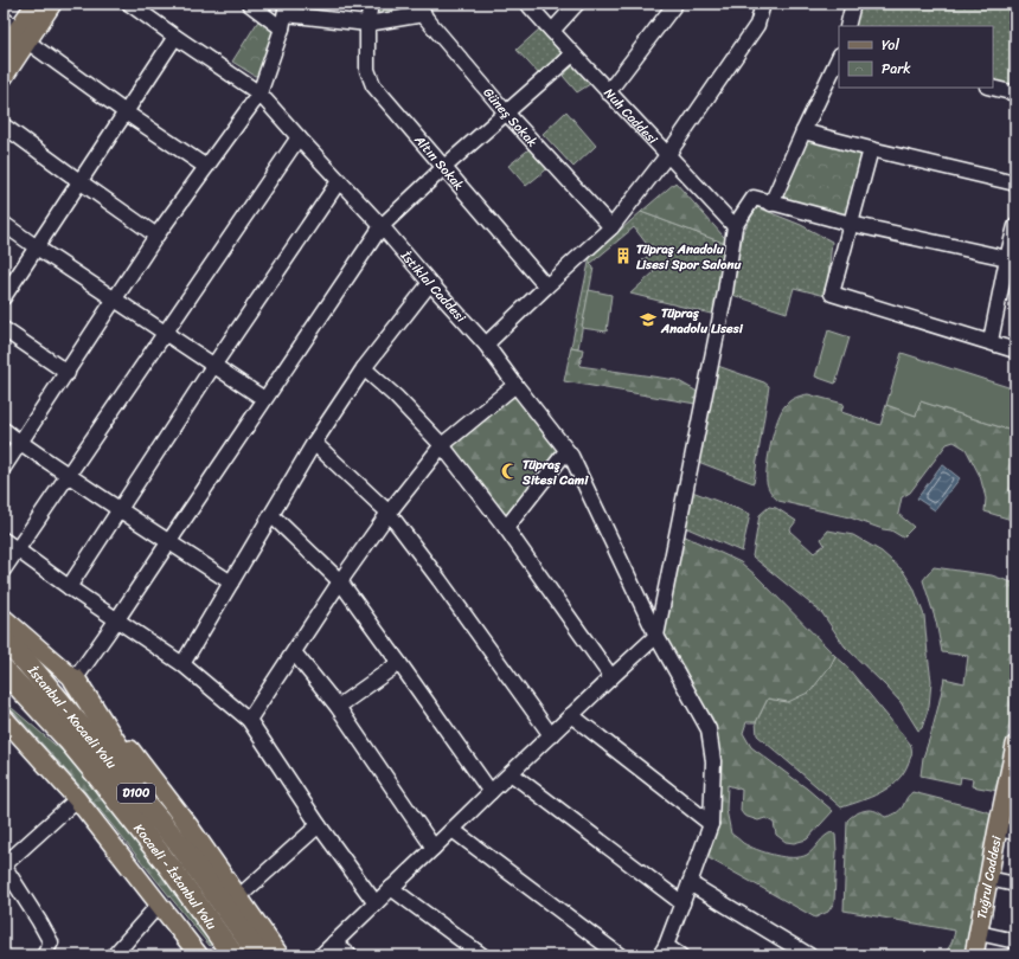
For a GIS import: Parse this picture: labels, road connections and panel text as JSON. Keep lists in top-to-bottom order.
{
  "streets": {
    "highway": ["İstanbul - Kocaeli Yolu", "D100", "Kocaeli - İstanbul Yolu"],
    "main road": ["Tuğrul Caddesi"],
    "street": [
      "Nuh Caddesi",
      "Güneş Sokak",
      "Altın Sokak",
      "İstiklal Caddesi"
    ]
  },
  "places": {
    "building": ["Tüpraş Anadolu Lisesi Spor Salonu"],
    "school or university": ["Tüpraş Anadolu Lisesi"],
    "mosque": ["Tüpraş Sitesi Cami"]
  },
  "legend": ["Yol", "Park"]
}
